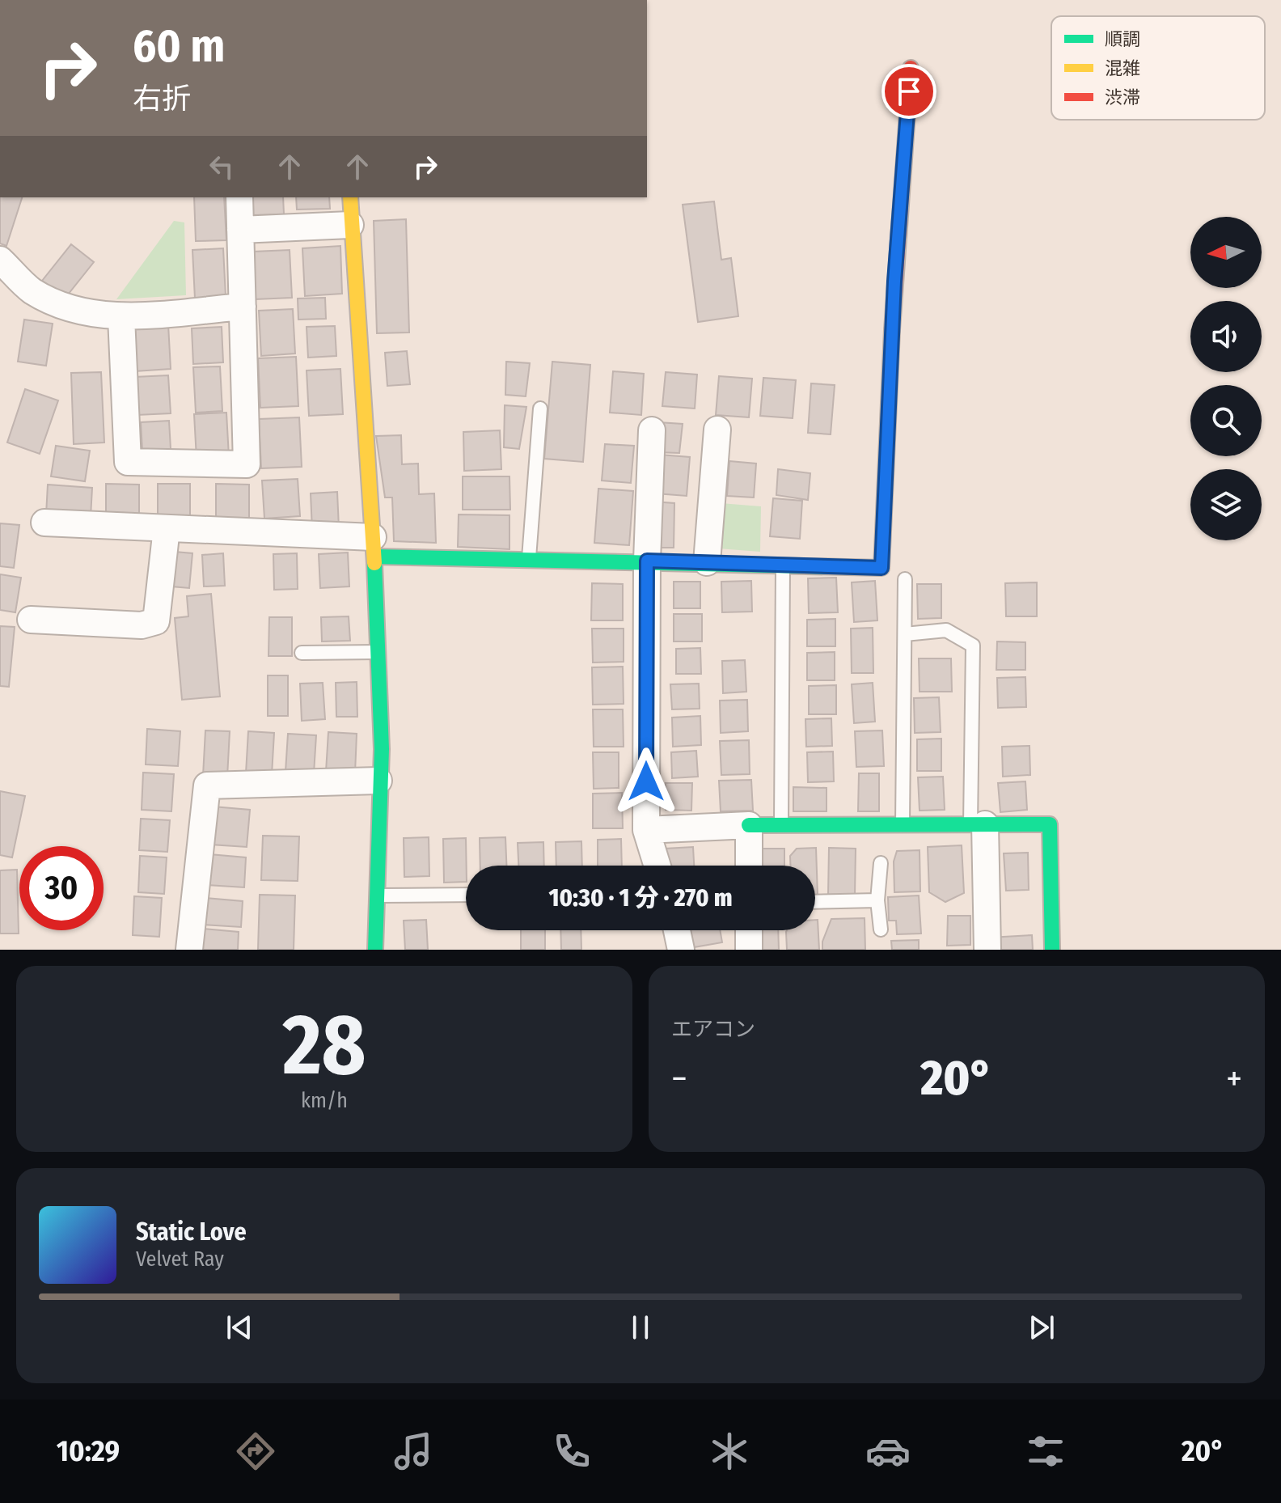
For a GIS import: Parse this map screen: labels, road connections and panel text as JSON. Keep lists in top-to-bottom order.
{
  "legend": ["順調", "混雑", "渋滞"],
  "north": "left",
  "page": {
    "turn": ["60 m", "右折"],
    "limit": "30",
    "trip": "10:30 · 1 分 · 270 m",
    "tile": [
      ["28", "km/h"],
      "エアコン"
    ],
    "heat": ["−", "20°", "+"],
    "song": ["Static Love", "Velvet Ray"],
    "tabs": ["10:29", "20°"]
  }
}
